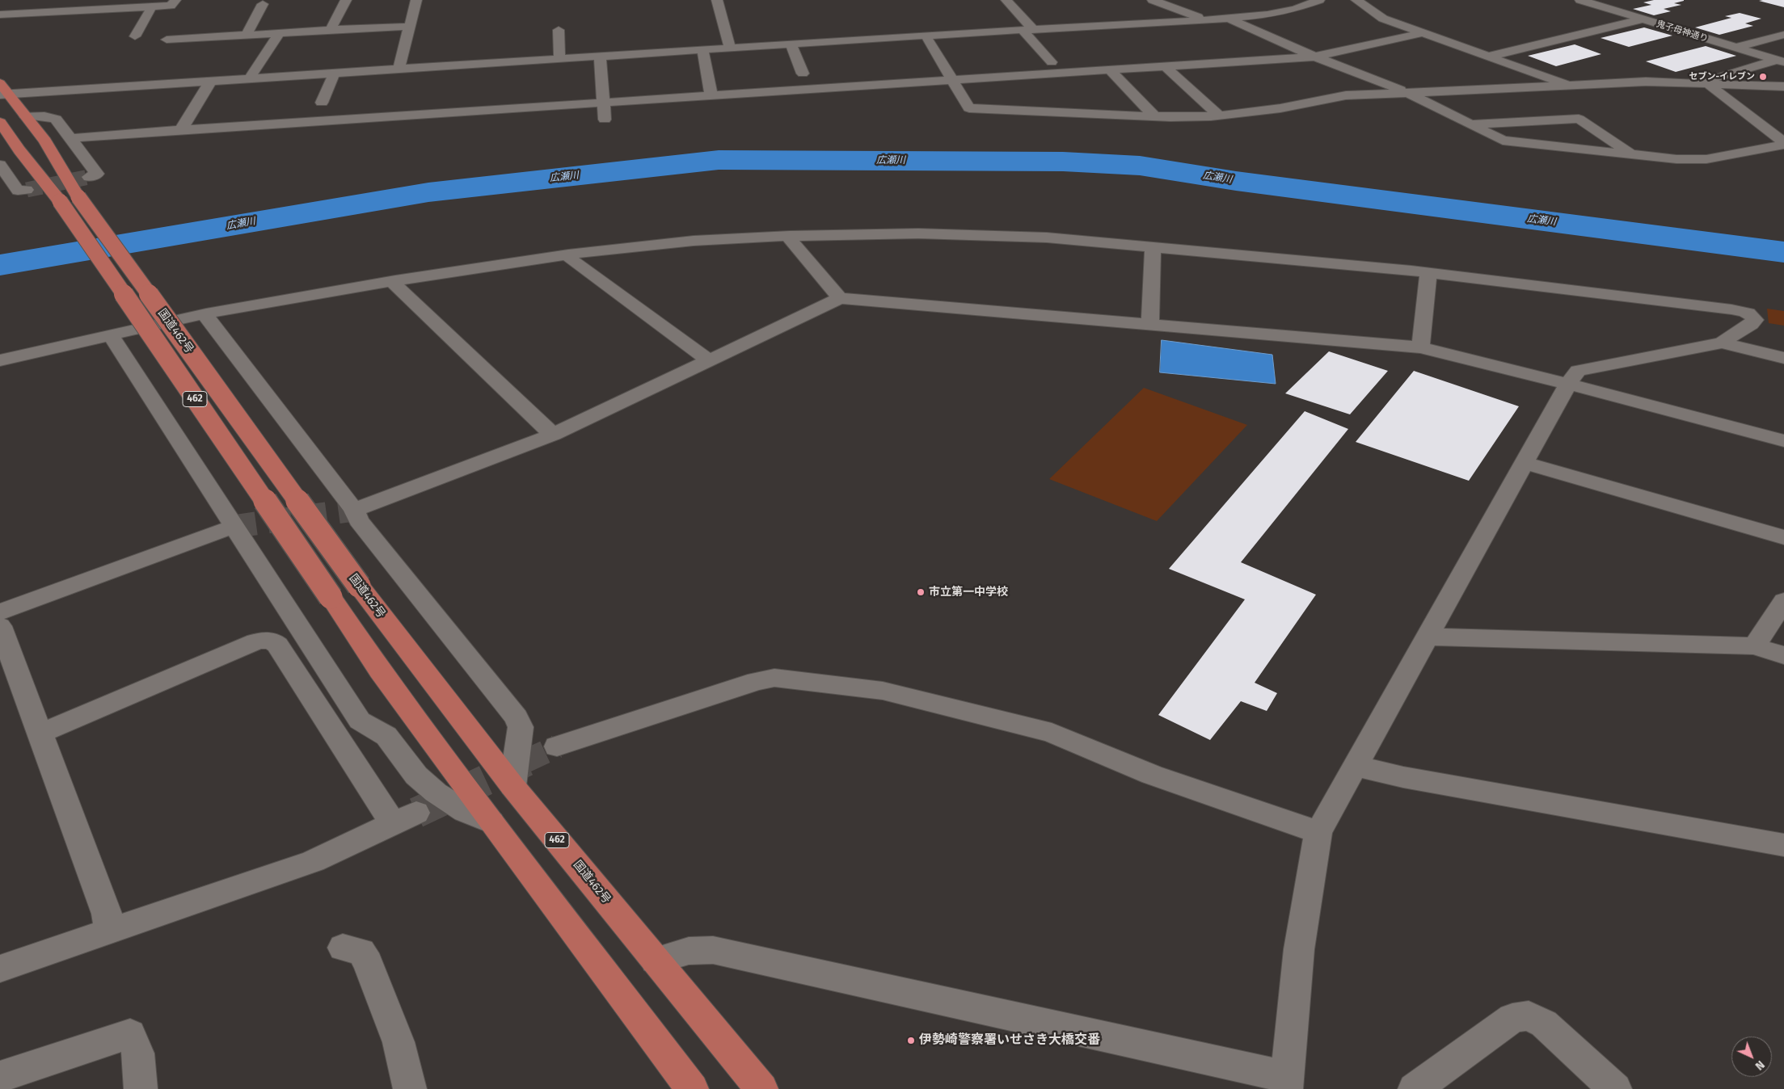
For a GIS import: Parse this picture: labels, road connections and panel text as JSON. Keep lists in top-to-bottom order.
{
  "streets": {
    "highway": ["国道462号", "462"],
    "street": ["鬼子母神通り"]
  },
  "water": ["広瀬川"],
  "places": ["セブン-イレブン", "市立第一中学校", "伊勢崎警察署いせさき大橋交番"],
  "north": "bottom right"
}
